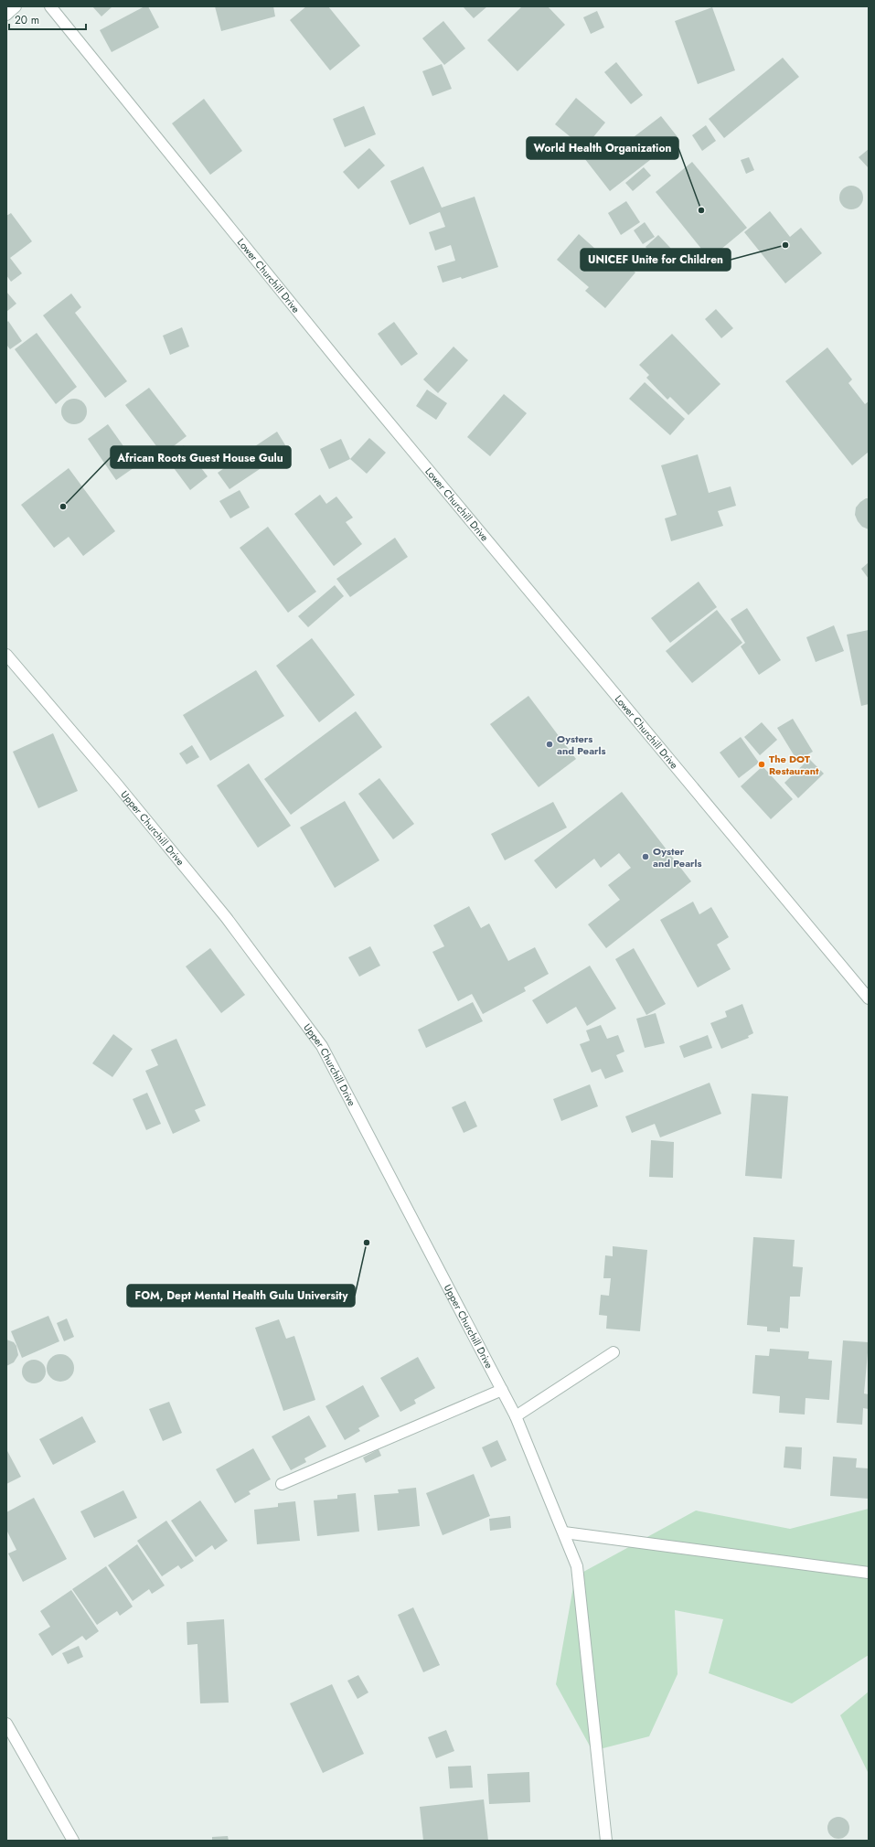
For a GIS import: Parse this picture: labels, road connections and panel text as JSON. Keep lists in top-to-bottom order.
{
  "streets": {
    "street": ["Lower Churchill Drive", "Upper Churchill Drive"]
  },
  "places": [
    "World Health Organization",
    "UNICEF Unite for Children",
    "African Roots Guest House Gulu",
    "Oysters and Pearls",
    "The DOT Restaurant",
    "Oyster and Pearls",
    "FOM, Dept Mental Health Gulu University"
  ],
  "scale_bar": "20 m"
}
